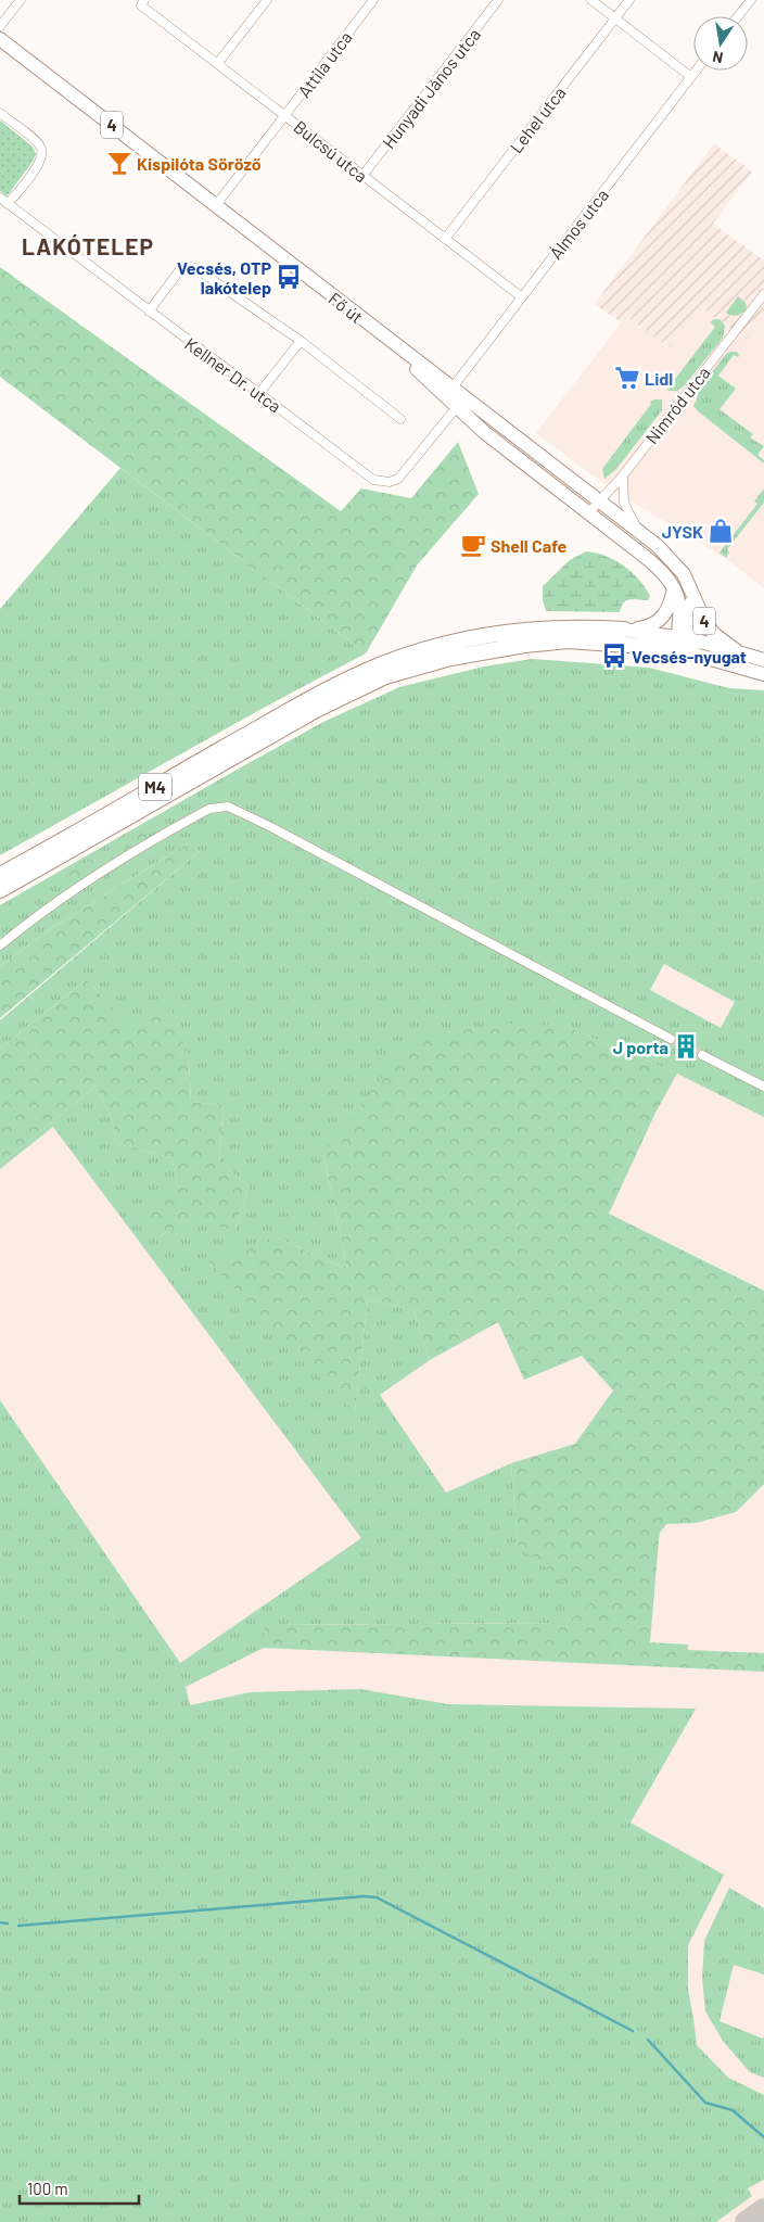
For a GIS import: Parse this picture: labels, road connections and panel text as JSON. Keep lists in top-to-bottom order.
{
  "streets": {
    "highway": ["M4"],
    "main road": ["4", "Fő út"],
    "street": [
      "Attila utca",
      "Hunyadi János utca",
      "Lehel utca",
      "Bulcsú utca",
      "Álmos utca",
      "Kellner Dr. utca",
      "Nimród utca"
    ]
  },
  "crossings": [
    ["Attila utca", "Bulcsú utca"],
    ["Attila utca", "Fő út"],
    ["Hunyadi János utca", "Bulcsú utca"],
    ["Lehel utca", "Bulcsú utca"],
    ["4", "Fő út"],
    ["4", "Kellner Dr. utca"],
    ["4", "Nimród utca"],
    ["Bulcsú utca", "Álmos utca"],
    ["Álmos utca", "Fő út"],
    ["Fő út", "Nimród utca"]
  ],
  "districts": ["LAKÓTELEP"],
  "places": {
    "bar": ["Kispilóta Söröző"],
    "bus stop": ["Vecsés, OTP lakótelep", "Vecsés-nyugat"],
    "supermarket": ["Lidl"],
    "shop": ["JYSK"],
    "cafe": ["Shell Cafe"],
    "building": ["J porta"]
  },
  "scale_bar": "100 m",
  "north": "bottom"
}
